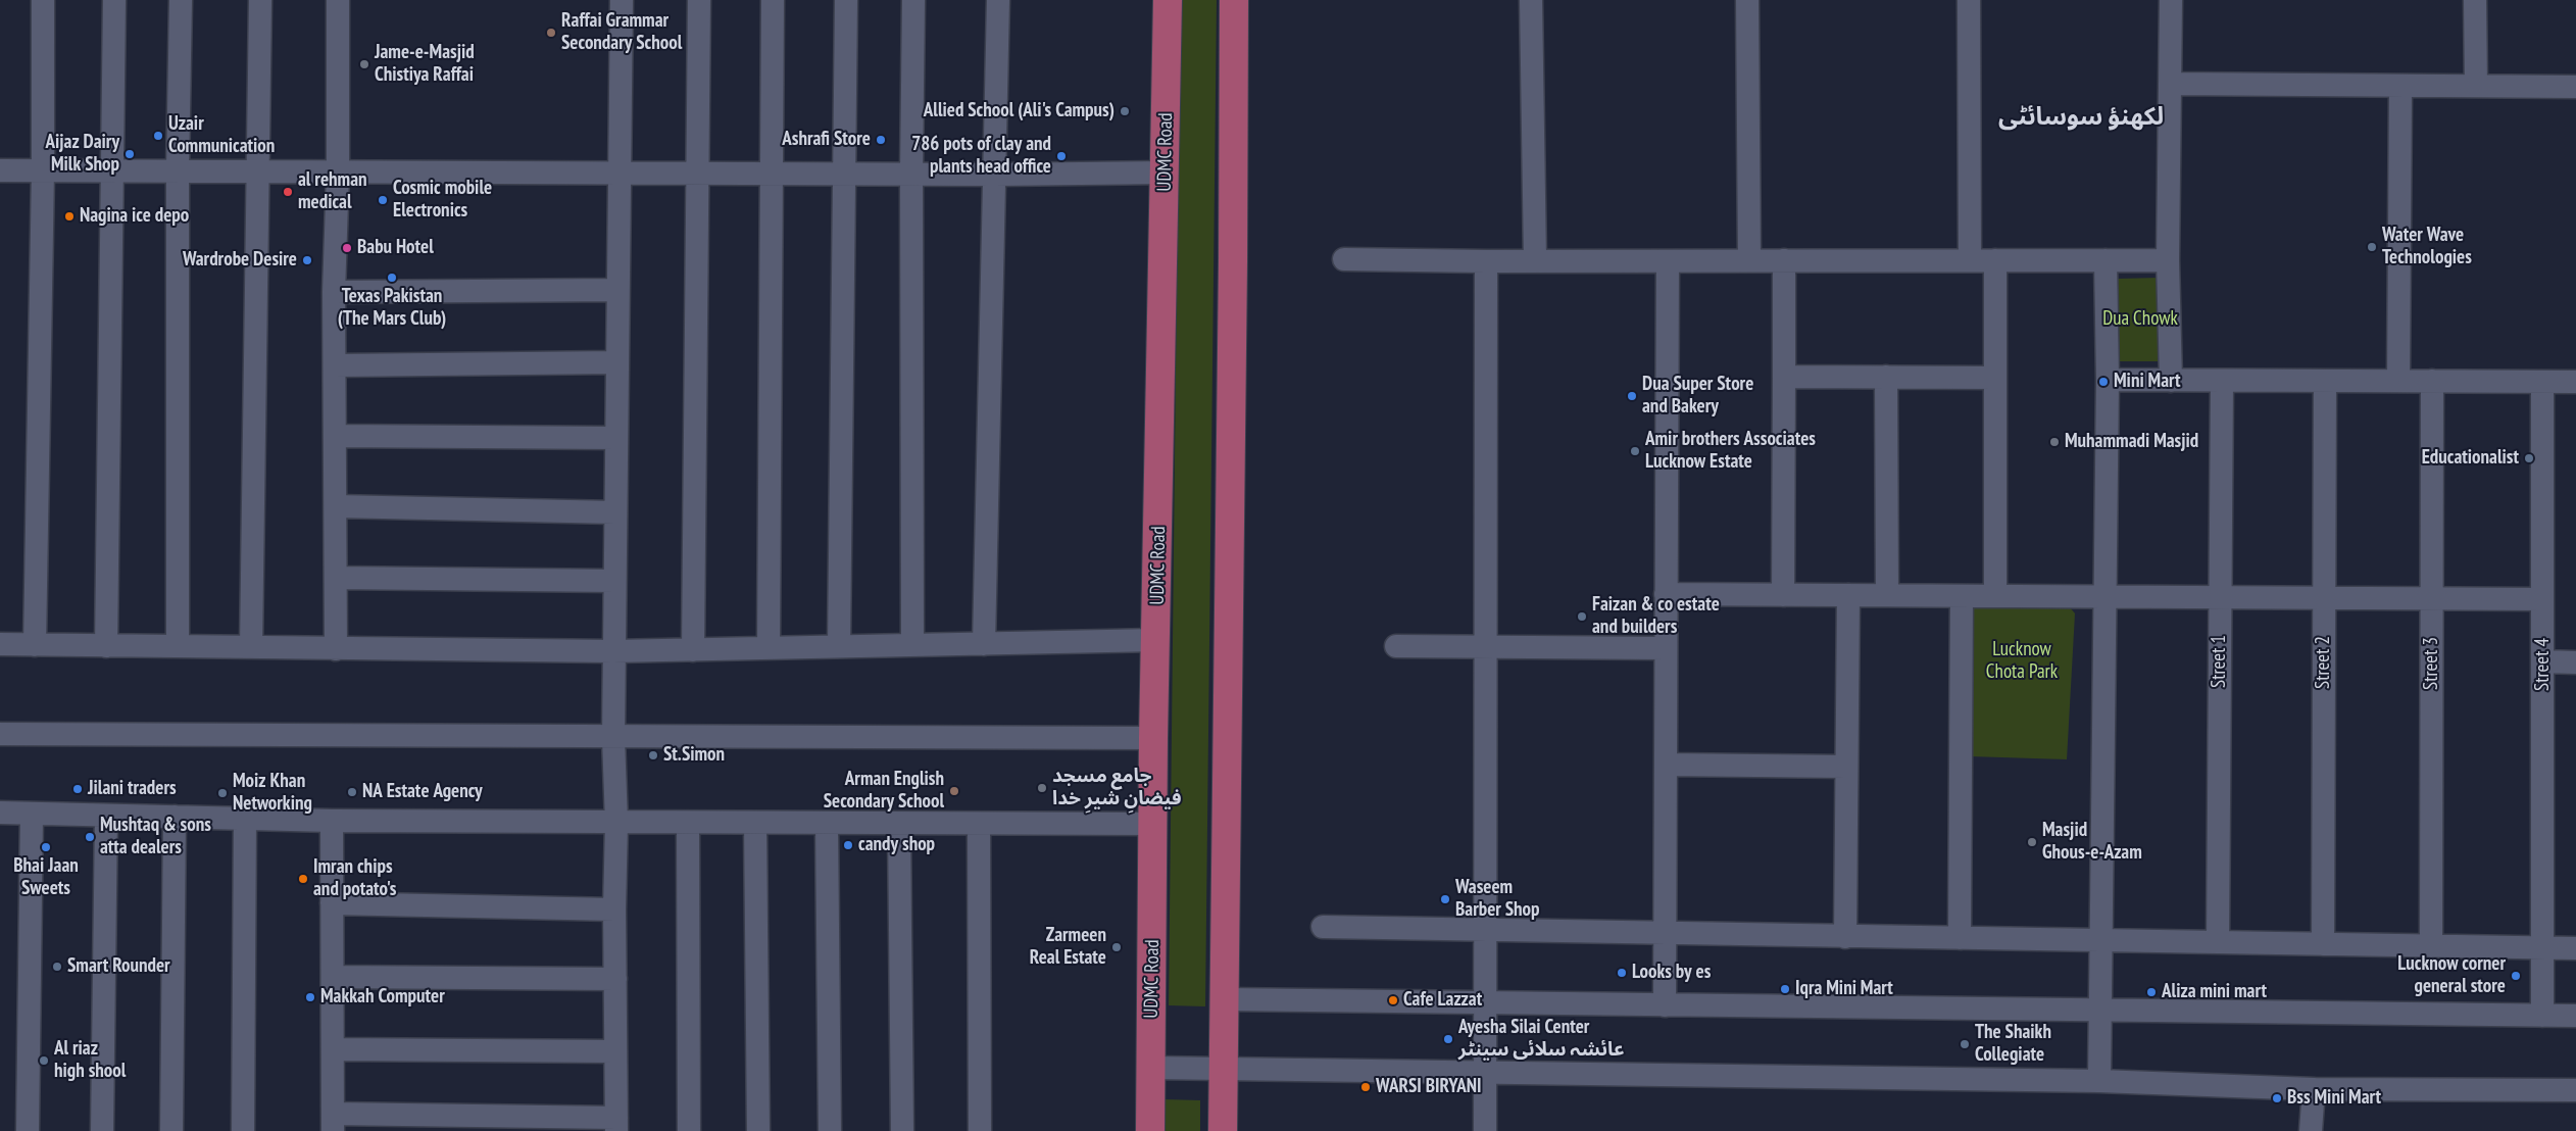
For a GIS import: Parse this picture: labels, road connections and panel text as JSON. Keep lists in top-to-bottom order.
{
  "streets": {
    "main road": ["UDMC Road"],
    "street": [
      "Street 1",
      "Street 2",
      "Street 3",
      "Street 4"
    ]
  },
  "districts": ["لکھنؤ سوسائٹی"],
  "parks": ["Dua Chowk", "Lucknow Chota Park"],
  "places": [
    "Raffai Grammar Secondary School",
    "Jame-e-Masjid Chistiya Raffai",
    "Allied School (Ali's Campus)",
    "Uzair Communication",
    "Ashrafi Store",
    "Aijaz Dairy Milk Shop",
    "786 pots of clay and plants head office",
    "al rehman medical",
    "Cosmic mobile Electronics",
    "Nagina ice depo",
    "Water Wave Technologies",
    "Babu Hotel",
    "Wardrobe Desire",
    "Texas Pakistan (The Mars Club)",
    "Mini Mart",
    "Dua Super Store and Bakery",
    "Muhammadi Masjid",
    "Amir brothers Associates Lucknow Estate",
    "Educationalist",
    "Faizan & co estate and builders",
    "St.Simon",
    "جامع مسجد فیضانِ شیرِ خدا",
    "Jilani traders",
    "Arman English Secondary School",
    "NA Estate Agency",
    "Moiz Khan Networking",
    "Mushtaq & sons atta dealers",
    "Masjid Ghous-e-Azam",
    "candy shop",
    "Bhai Jaan Sweets",
    "Imran chips and potato's",
    "Waseem Barber Shop",
    "Zarmeen Real Estate",
    "Smart Rounder",
    "Looks by es",
    "Lucknow corner general store",
    "Iqra Mini Mart",
    "Aliza mini mart",
    "Makkah Computer",
    "Cafe Lazzat",
    "Ayesha Silai Center عائشہ سلائی سینٹر",
    "The Shaikh Collegiate",
    "Al riaz high shool",
    "WARSI BIRYANI",
    "Bss Mini Mart"
  ]
}
